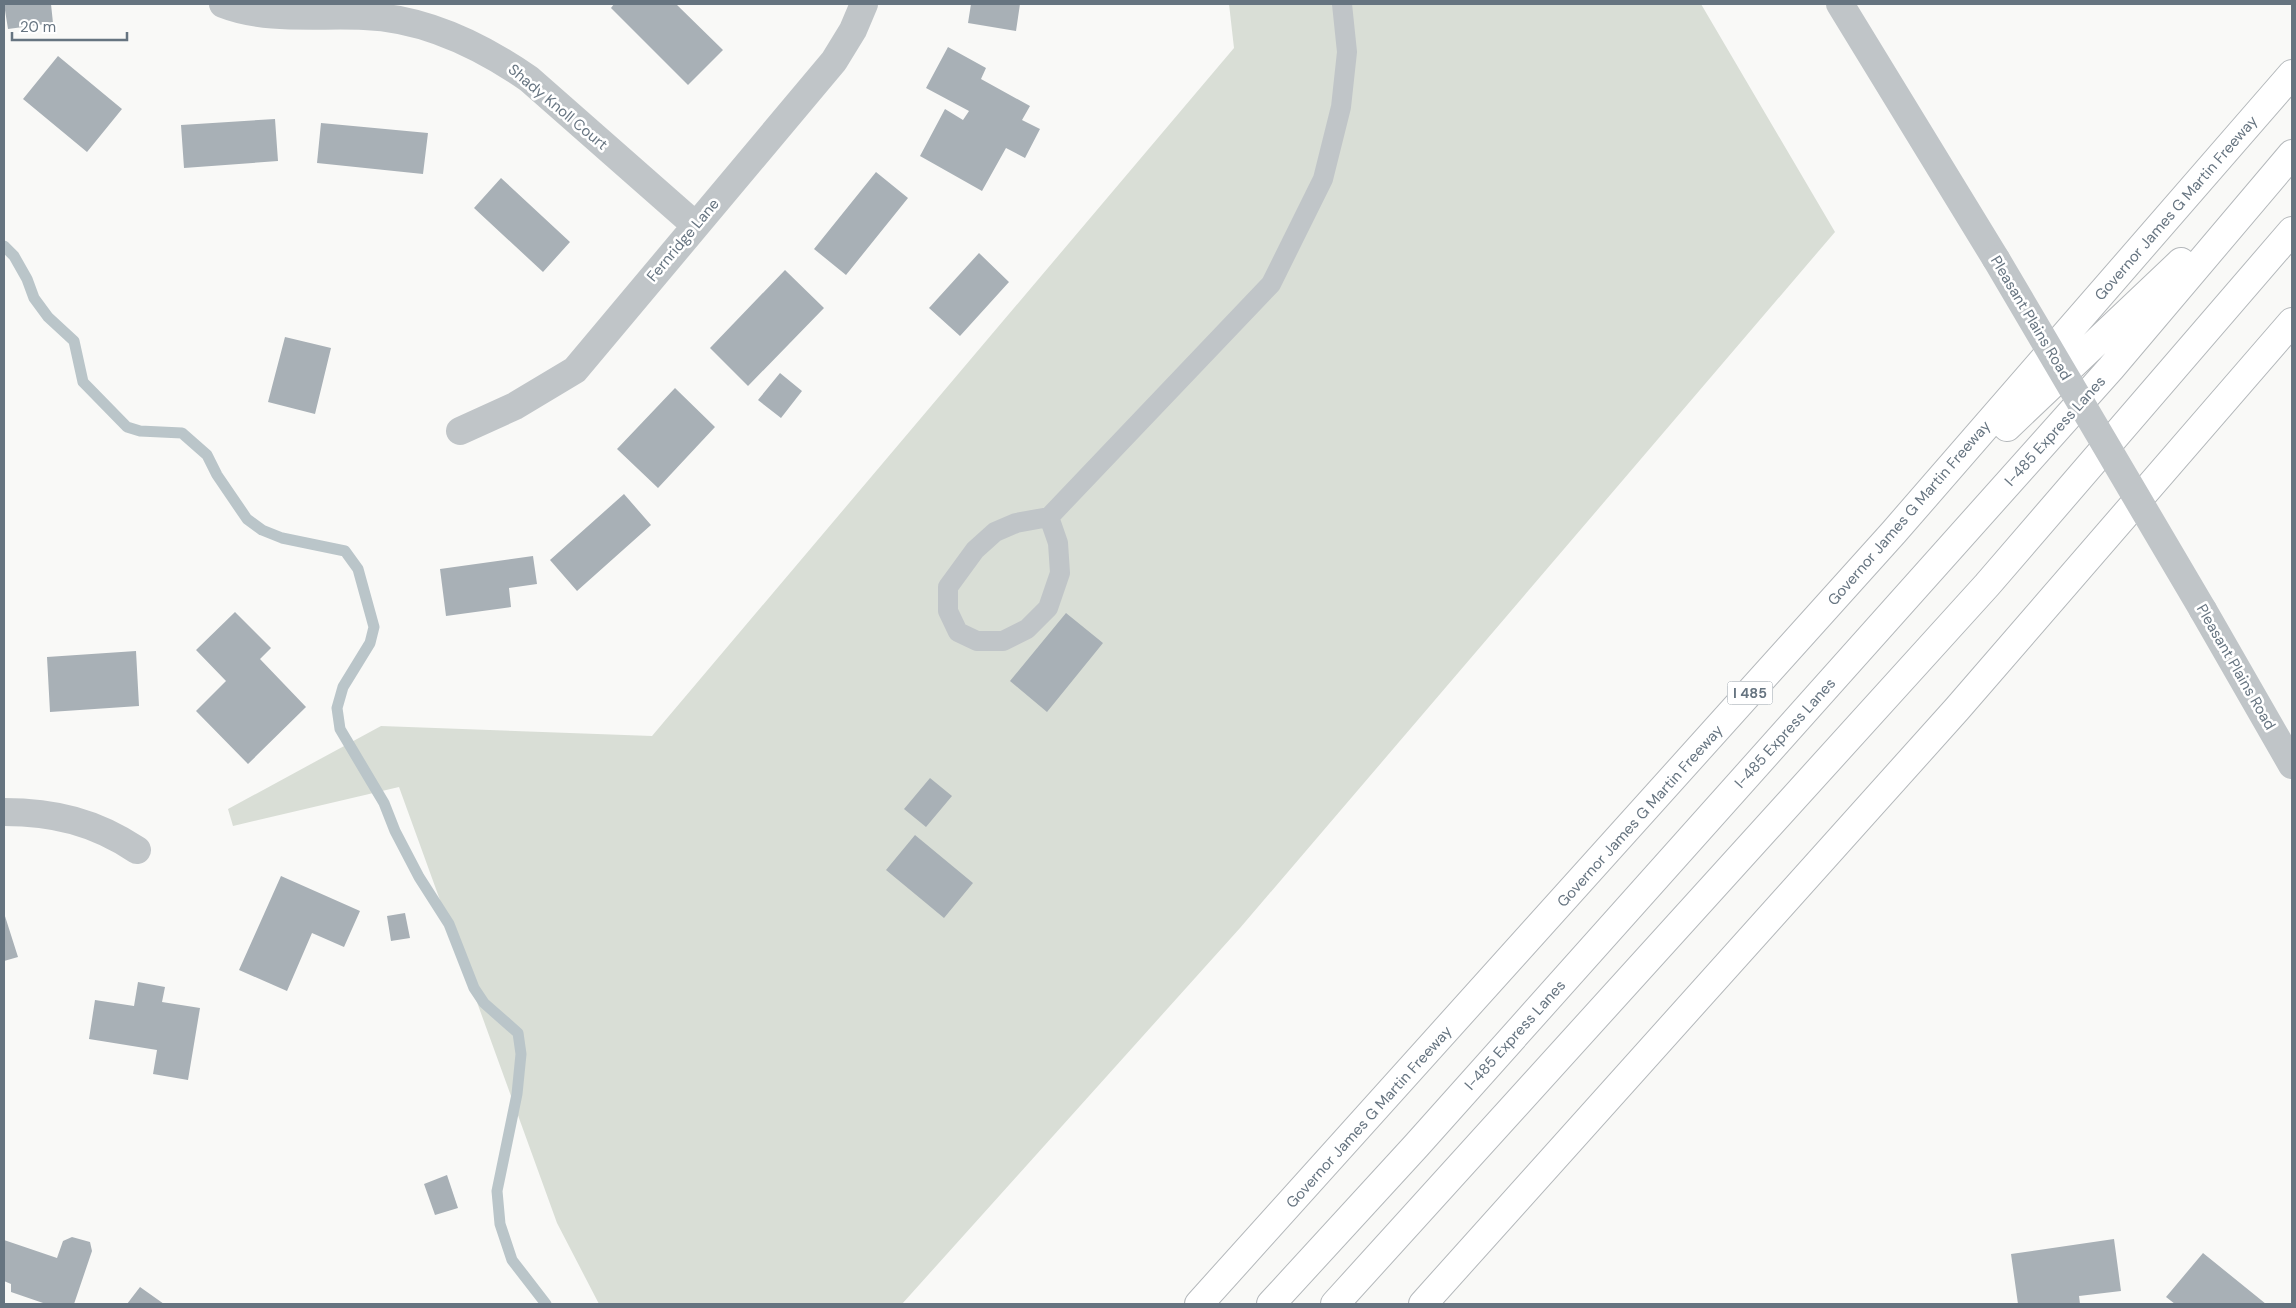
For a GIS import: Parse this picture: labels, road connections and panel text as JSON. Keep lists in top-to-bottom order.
{
  "streets": {
    "highway": ["Governor James G Martin Freeway", "I-485 Express Lanes", "I 485"],
    "street": ["Shady Knoll Court", "Fernridge Lane", "Pleasant Plains Road"]
  },
  "crossings": [
    ["Shady Knoll Court", "Fernridge Lane"]
  ],
  "scale_bar": "20 m"
}
